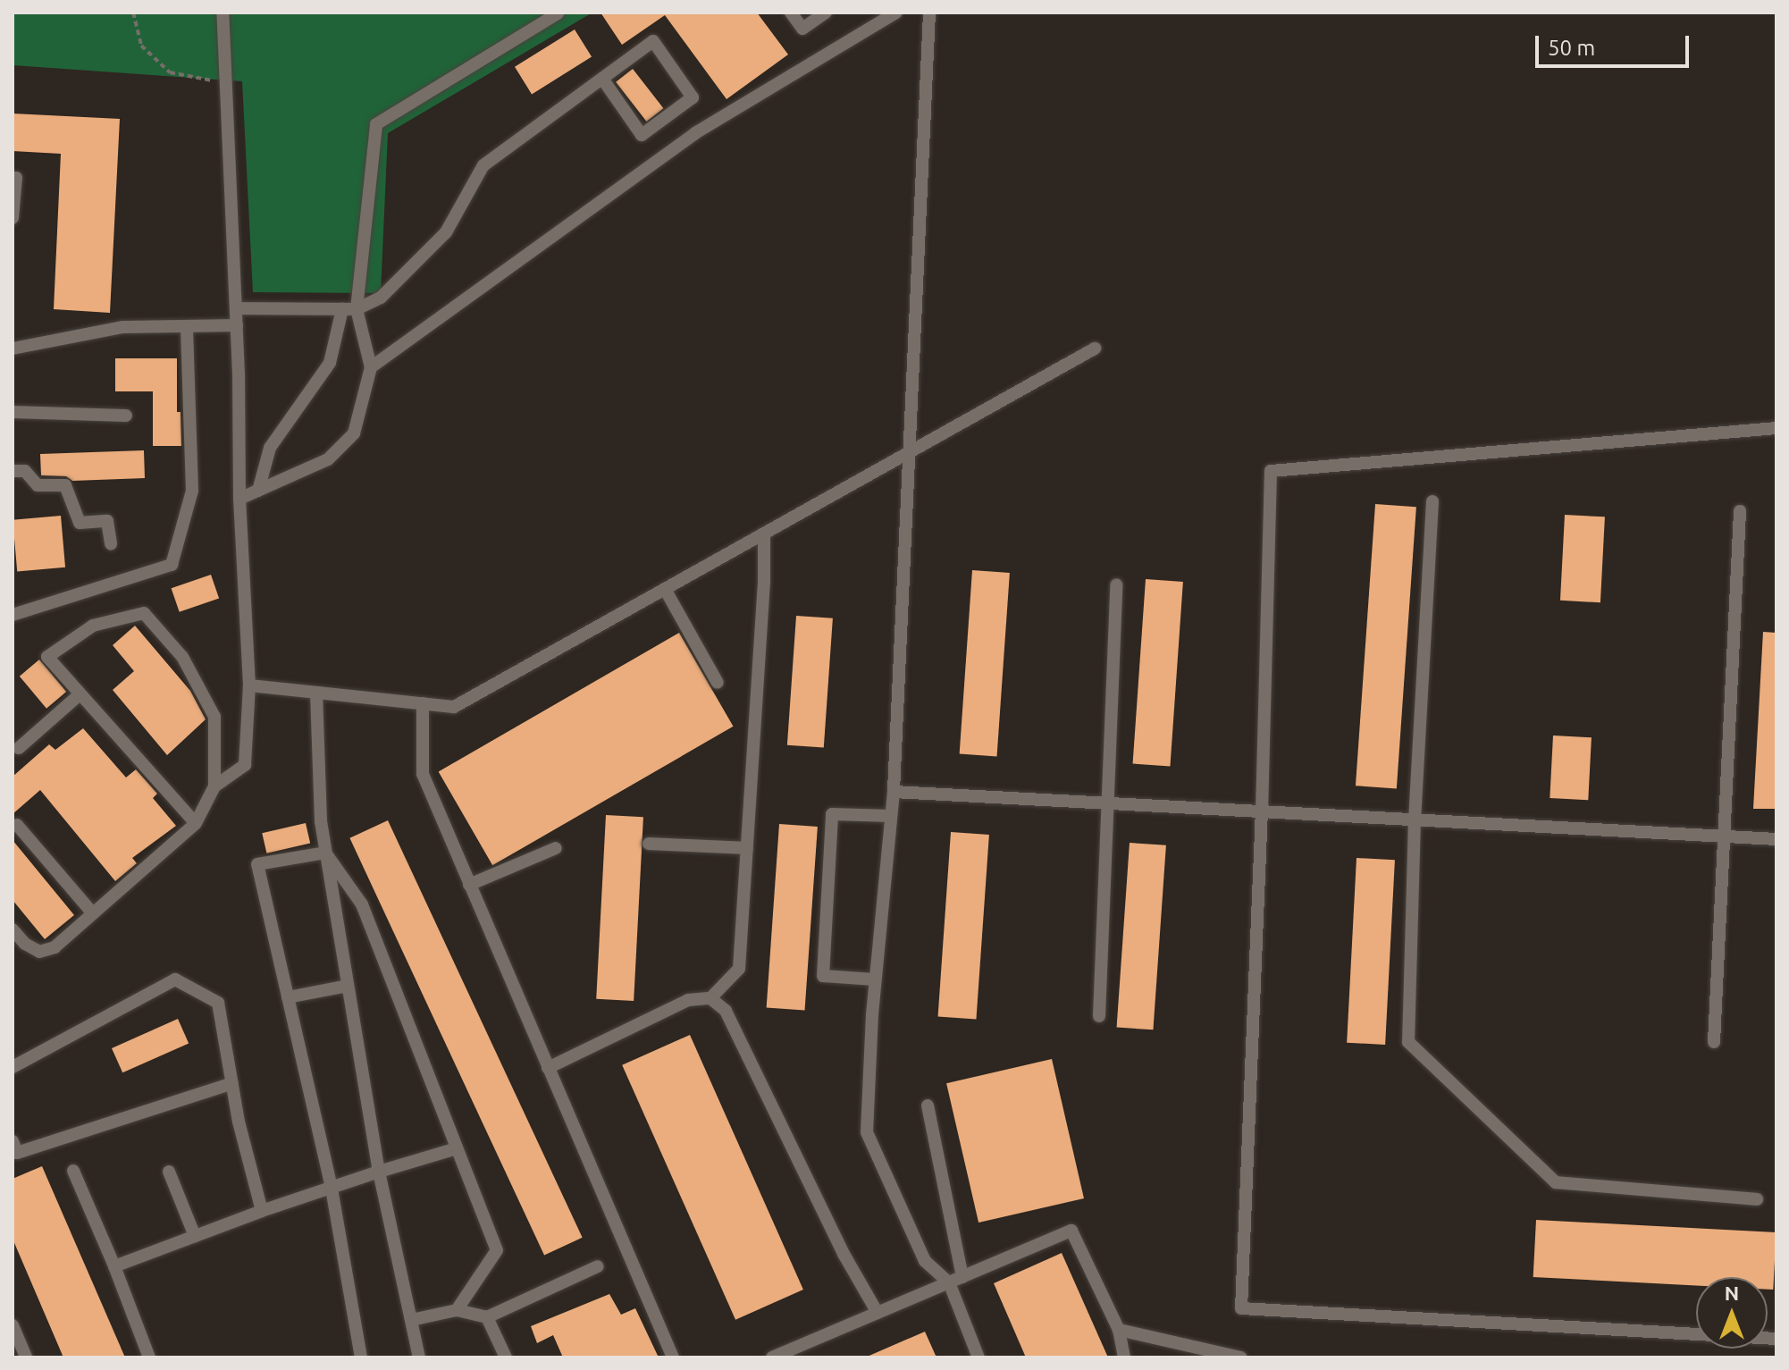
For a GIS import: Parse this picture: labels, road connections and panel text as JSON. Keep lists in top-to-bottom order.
{
  "scale_bar": "50 m",
  "north": "top"
}
